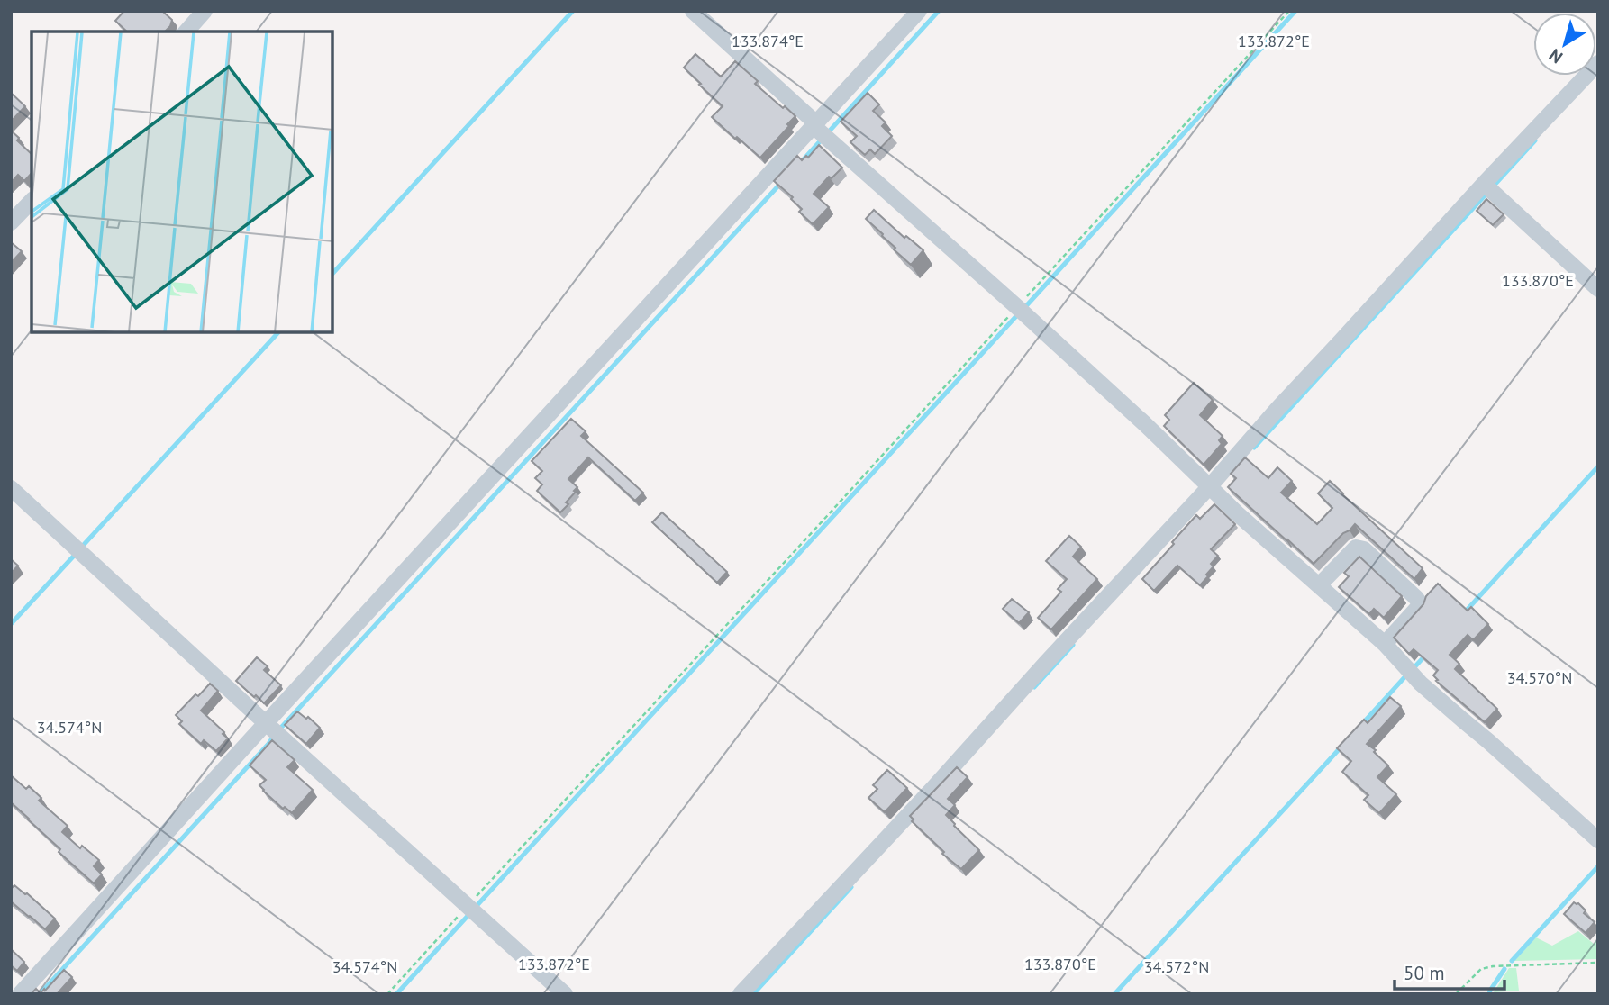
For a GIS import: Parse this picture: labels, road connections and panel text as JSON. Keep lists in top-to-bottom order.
{
  "scale_bar": "50 m",
  "north": "bottom left",
  "coordinates": [
    "133.874°E",
    "133.872°E",
    "133.870°E",
    "34.570°N",
    "34.574°N",
    "34.572°N"
  ]
}
